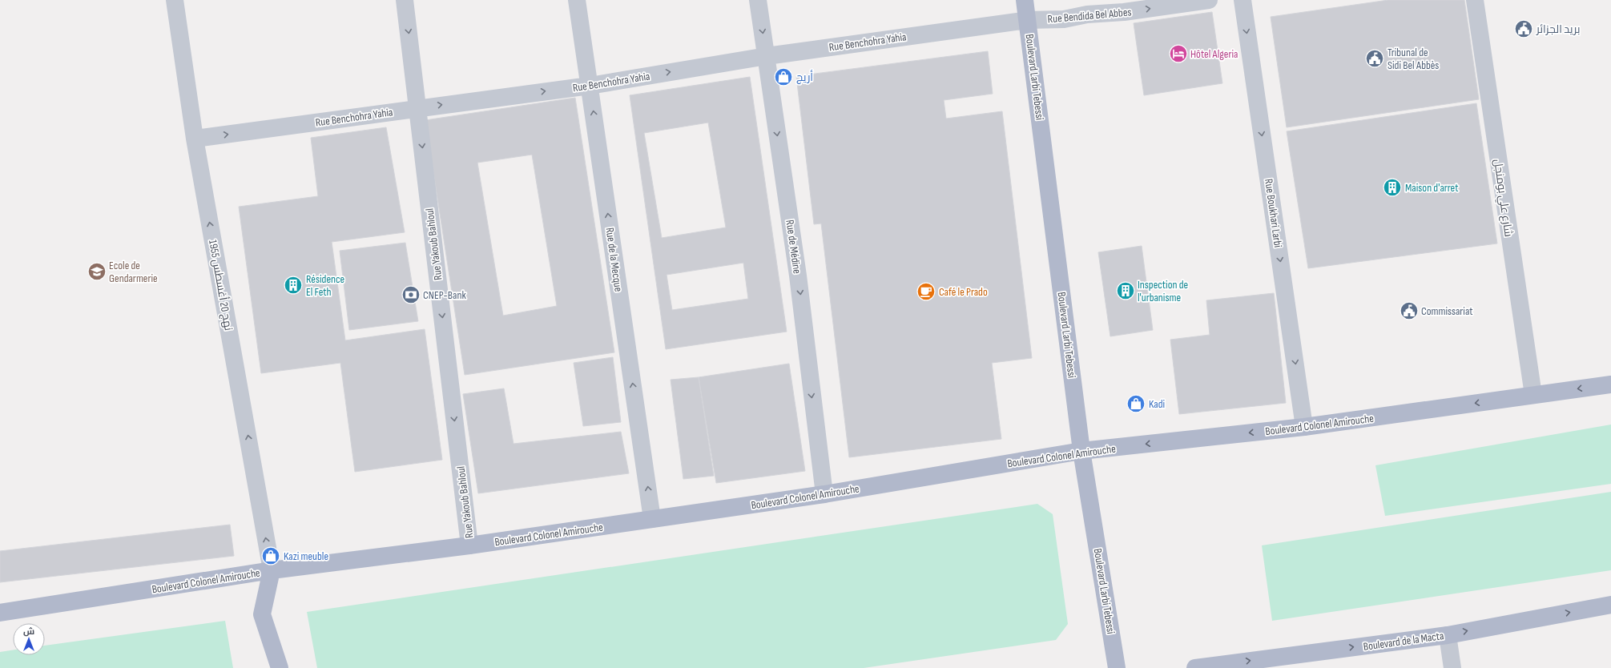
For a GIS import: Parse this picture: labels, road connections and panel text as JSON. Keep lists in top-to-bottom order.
{
  "streets": {
    "main road": ["Boulevard Larbi Tebessi", "Boulevard Colonel Amirouche", "Boulevard de la Macta"],
    "street": [
      "Rue Bendida Bel Abbes",
      "Rue Benchohra Yahia",
      "شارع علي بومنجل",
      "Rue Boukhari Larbi",
      "Rue Yakoub Bahloul",
      "Rue de Médine",
      "Rue de la Mecque",
      "نهج 20 أغسطس 1955"
    ]
  },
  "crossings": [
    ["Rue Bendida Bel Abbes", "Rue Benchohra Yahia"],
    ["Rue Bendida Bel Abbes", "Boulevard Larbi Tebessi"],
    ["Rue Benchohra Yahia", "Boulevard Larbi Tebessi"],
    ["Rue Benchohra Yahia", "Rue Yakoub Bahloul"],
    ["Rue Benchohra Yahia", "Rue de Médine"],
    ["Rue Benchohra Yahia", "Rue de la Mecque"],
    ["Rue Benchohra Yahia", "نهج 20 أغسطس 1955"],
    ["Boulevard Larbi Tebessi", "Boulevard Colonel Amirouche"],
    ["شارع علي بومنجل", "Boulevard Colonel Amirouche"],
    ["Rue Boukhari Larbi", "Boulevard Colonel Amirouche"],
    ["Rue Yakoub Bahloul", "Boulevard Colonel Amirouche"],
    ["Rue de Médine", "Boulevard Colonel Amirouche"],
    ["Rue de la Mecque", "Boulevard Colonel Amirouche"],
    ["نهج 20 أغسطس 1955", "Boulevard Colonel Amirouche"]
  ],
  "one_way": [
    "Rue Bendida Bel Abbes",
    "Rue Benchohra Yahia",
    "Rue Boukhari Larbi",
    "Rue Yakoub Bahloul",
    "Rue de Médine",
    "Rue de la Mecque",
    "نهج 20 أغسطس 1955",
    "Boulevard de la Macta"
  ],
  "places": {
    "public building": ["بريد الجزائر", "Tribunal de Sidi Bel Abbès", "Commissariat"],
    "hotel": ["Hôtel Algeria"],
    "shop": ["أريج", "Kadi", "Kazi meuble"],
    "building": ["Maison d'arret", "Résidence El Feth", "Inspection de l'urbanisme"],
    "school or university": ["Ecole de Gendarmerie"],
    "cafe": ["Café le Prado"],
    "bank": ["CNEP-Bank"]
  },
  "north": "top"
}
